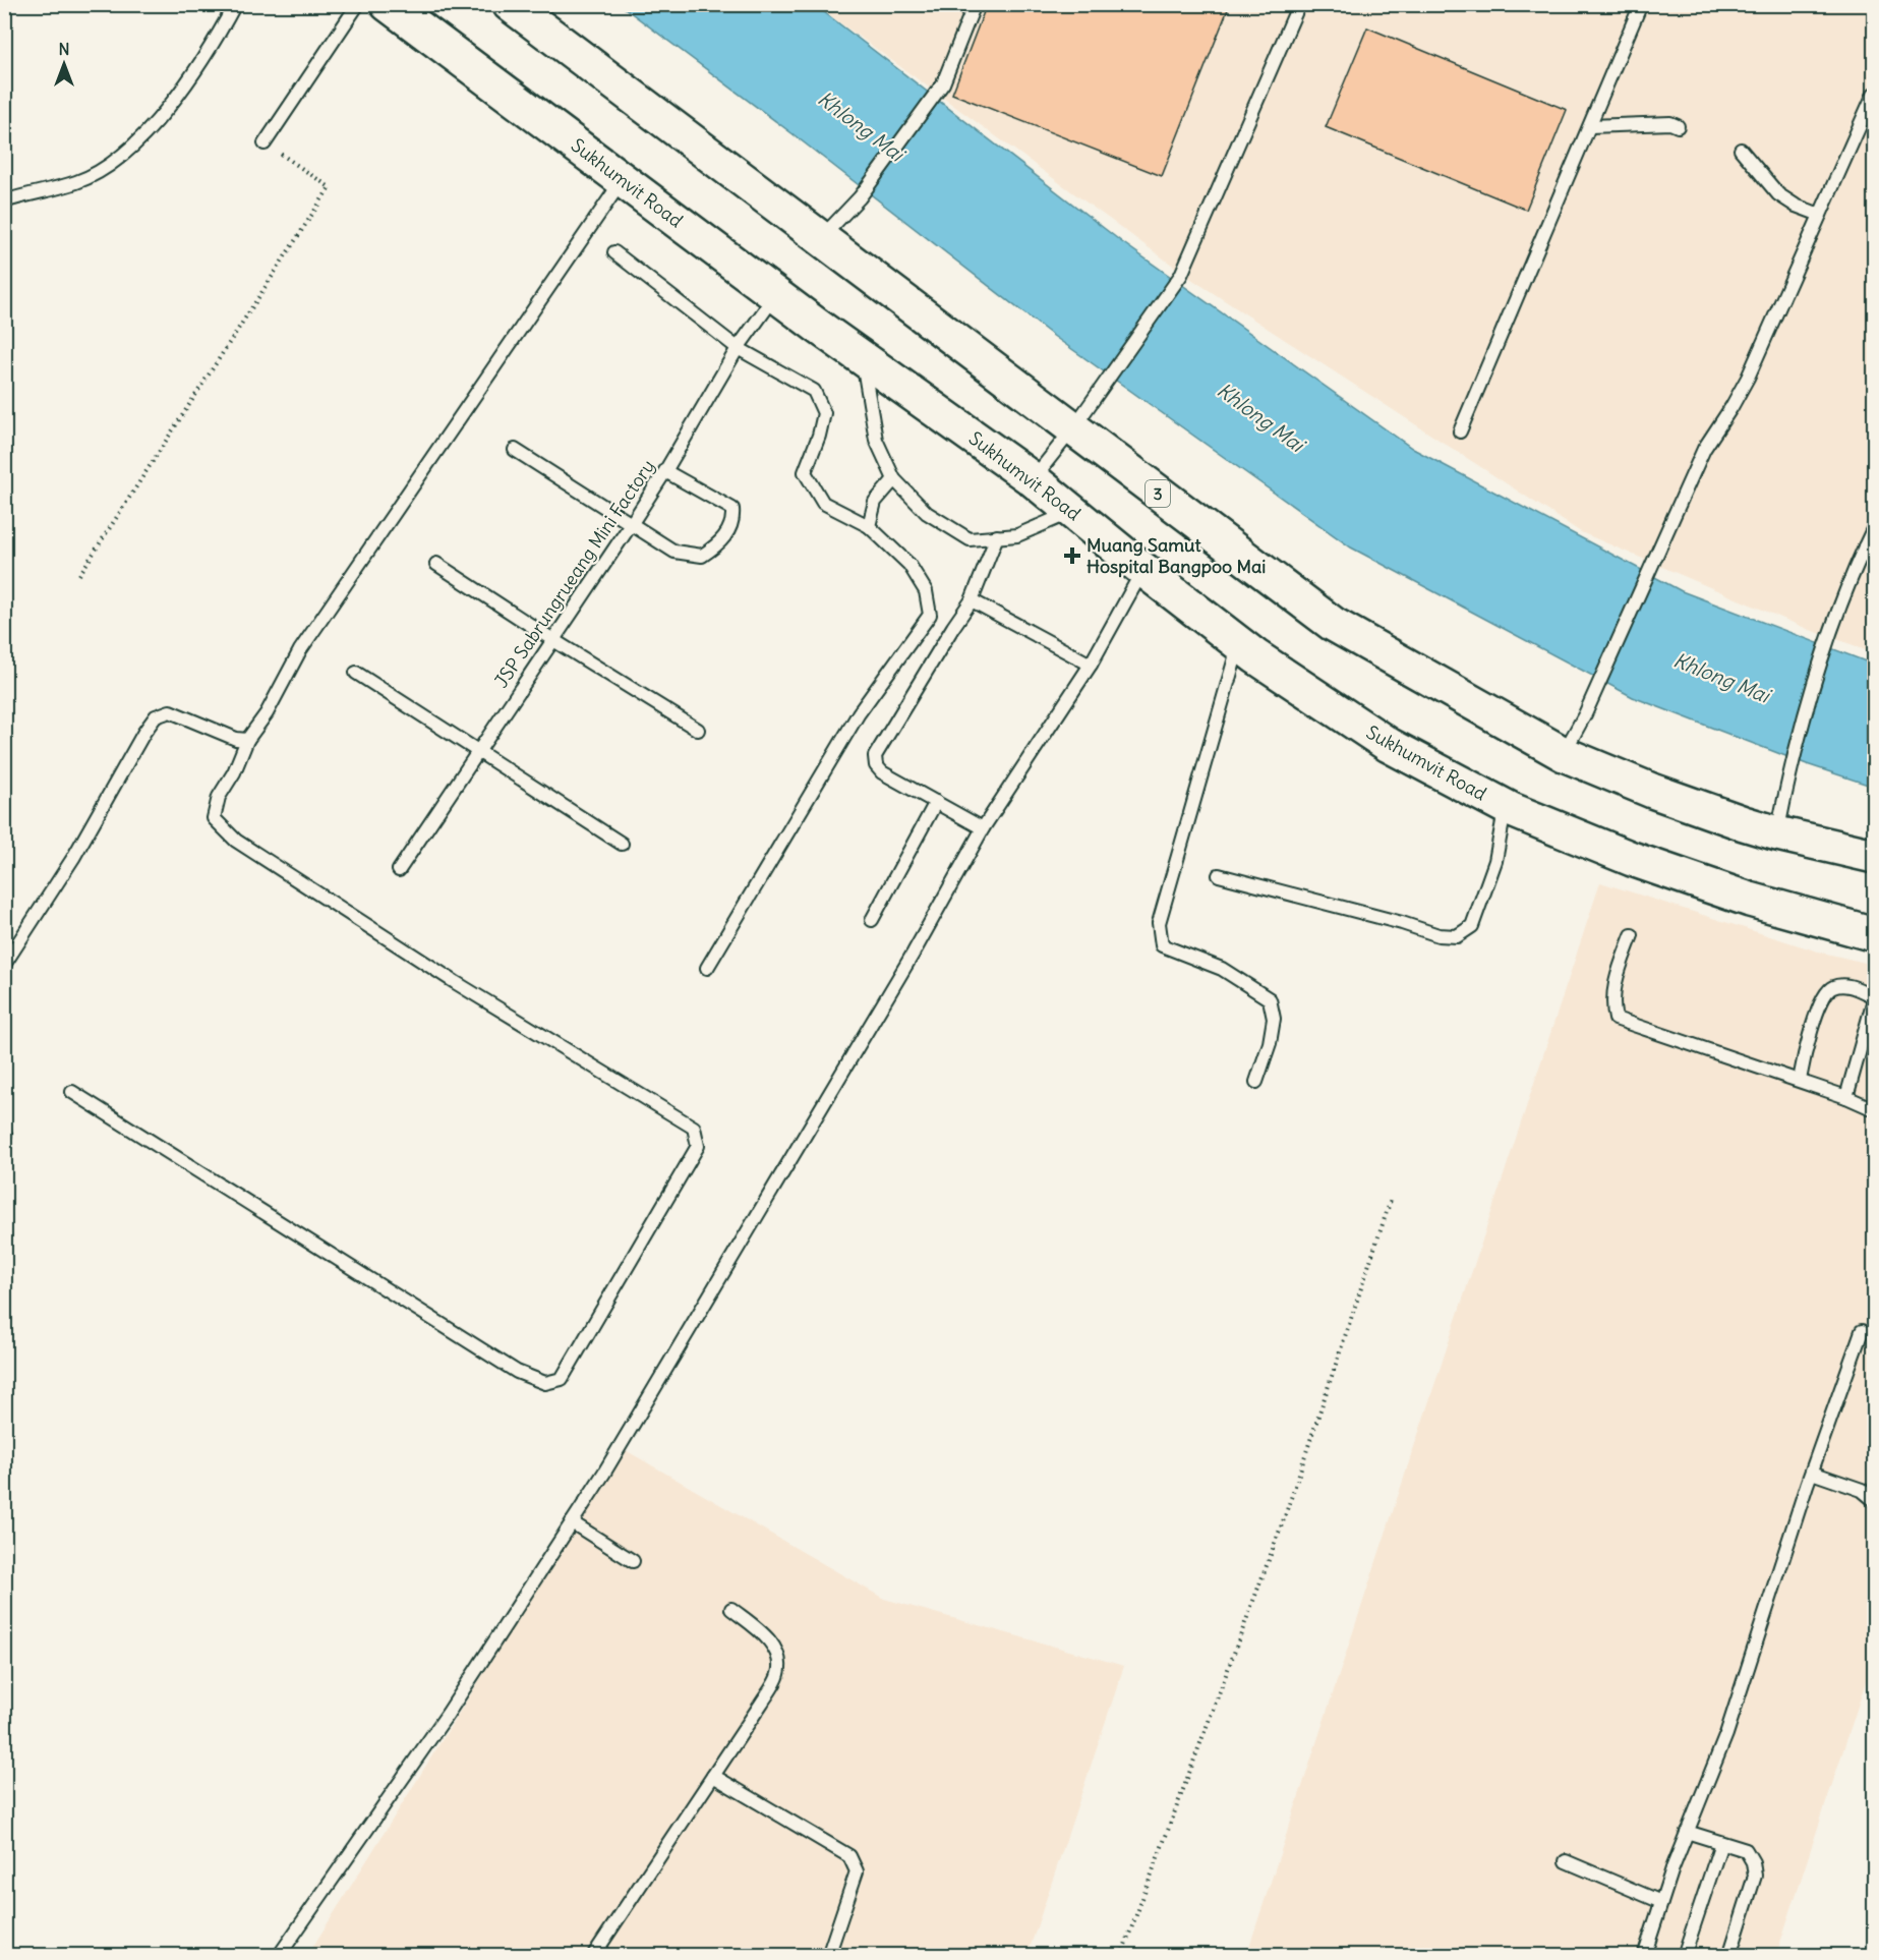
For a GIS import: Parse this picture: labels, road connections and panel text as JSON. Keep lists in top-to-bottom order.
{
  "streets": {
    "highway": ["Sukhumvit Road", "3"],
    "lane": ["JSP Sabrungrueang Mini Factory"]
  },
  "crossings": [
    ["Sukhumvit Road", "JSP Sabrungrueang Mini Factory"]
  ],
  "water": ["Khlong Mai"],
  "places": {
    "health": ["Muang Samut Hospital Bangpoo Mai"]
  },
  "north": "top"
}
